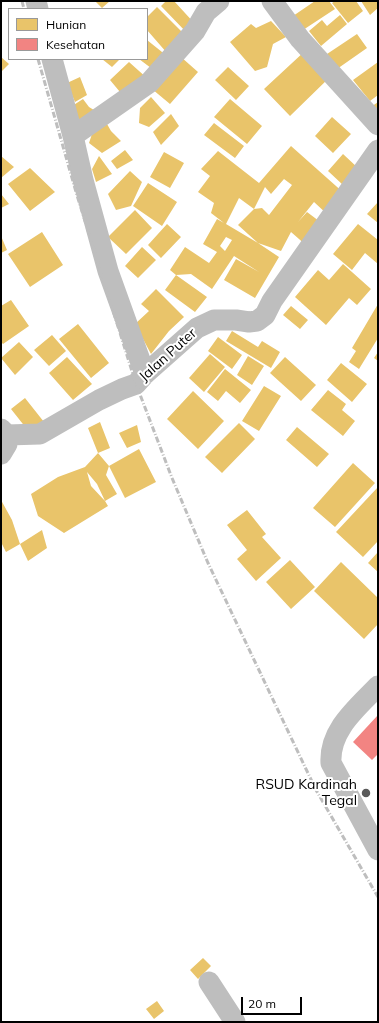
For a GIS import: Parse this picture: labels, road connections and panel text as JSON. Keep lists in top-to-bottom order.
{
  "streets": {
    "street": ["Jalan Puter"]
  },
  "places": ["RSUD Kardinah Tegal"],
  "legend": ["Hunian", "Kesehatan"],
  "scale_bar": "20 m"
}
